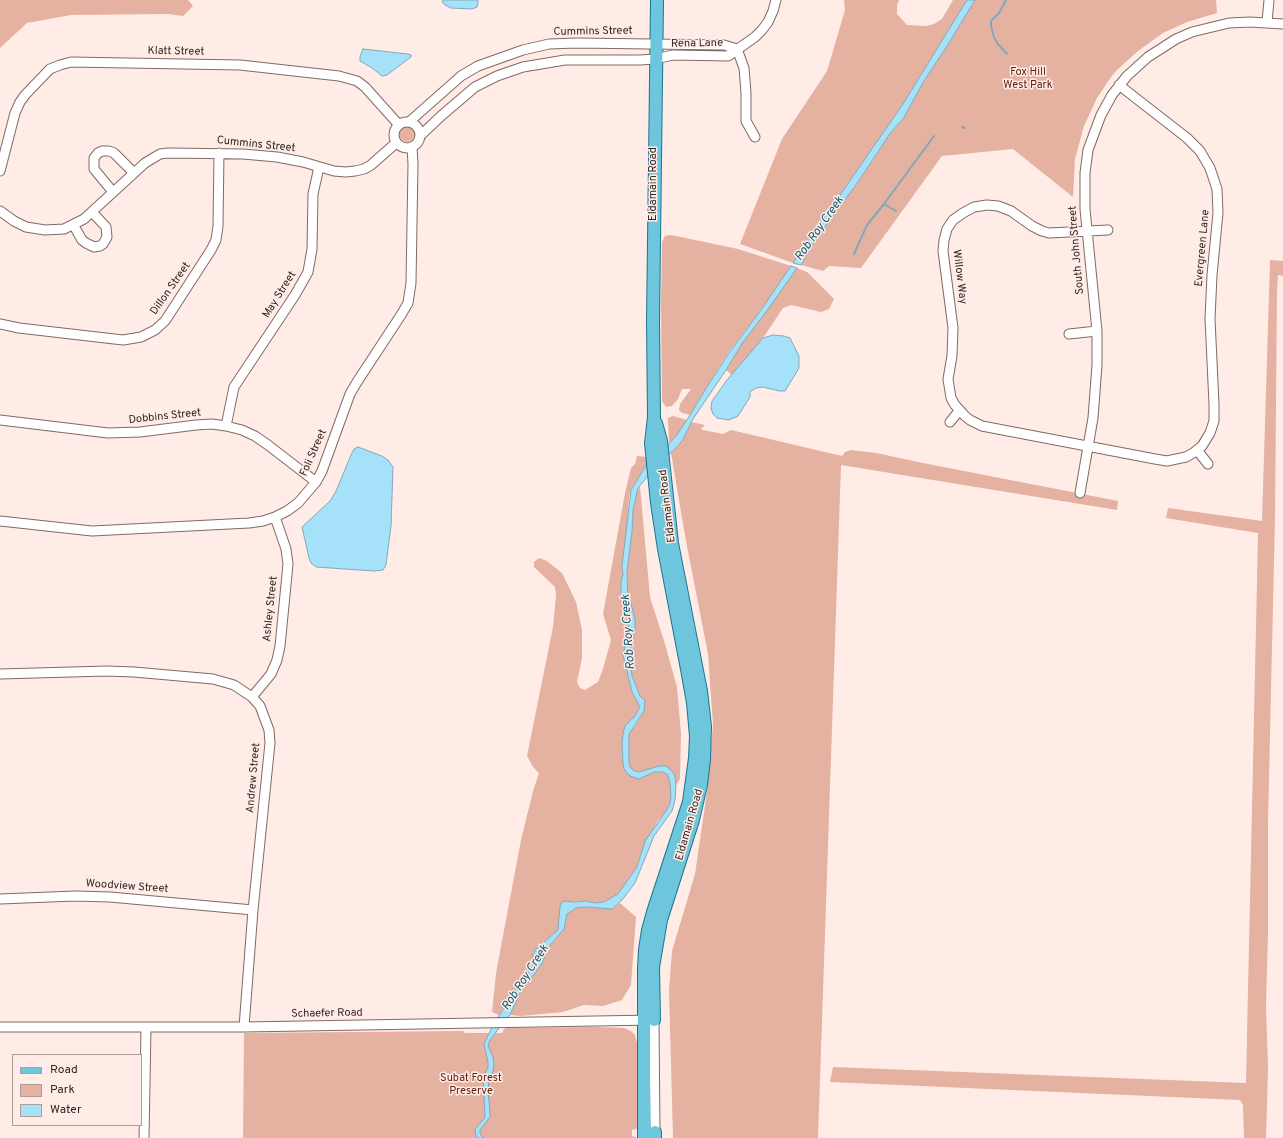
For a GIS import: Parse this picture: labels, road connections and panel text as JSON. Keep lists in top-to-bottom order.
{
  "streets": {
    "main road": ["Eldamain Road"],
    "street": [
      "Cummins Street",
      "Rena Lane",
      "Klatt Street",
      "Evergreen Lane",
      "South John Street",
      "Willow Way",
      "Dillon Street",
      "May Street",
      "Dobbins Street",
      "Foli Street",
      "Ashley Street",
      "Andrew Street",
      "Woodview Street",
      "Schaefer Road"
    ]
  },
  "crossings": [
    ["Cummins Street", "Rena Lane"],
    ["Cummins Street", "Klatt Street"],
    ["Cummins Street", "Eldamain Road"],
    ["Cummins Street", "Dillon Street"],
    ["Cummins Street", "May Street"],
    ["Cummins Street", "Foli Street"],
    ["Rena Lane", "Eldamain Road"],
    ["Klatt Street", "Foli Street"],
    ["Eldamain Road", "Schaefer Road"],
    ["Evergreen Lane", "South John Street"],
    ["Evergreen Lane", "Willow Way"],
    ["South John Street", "Willow Way"],
    ["May Street", "Dobbins Street"],
    ["Dobbins Street", "Foli Street"],
    ["Foli Street", "Ashley Street"],
    ["Ashley Street", "Andrew Street"],
    ["Andrew Street", "Woodview Street"],
    ["Andrew Street", "Schaefer Road"]
  ],
  "water": ["Rob Roy Creek"],
  "parks": ["Fox Hill West Park", "Subat Forest Preserve"],
  "legend": ["Road", "Park", "Water"]
}
